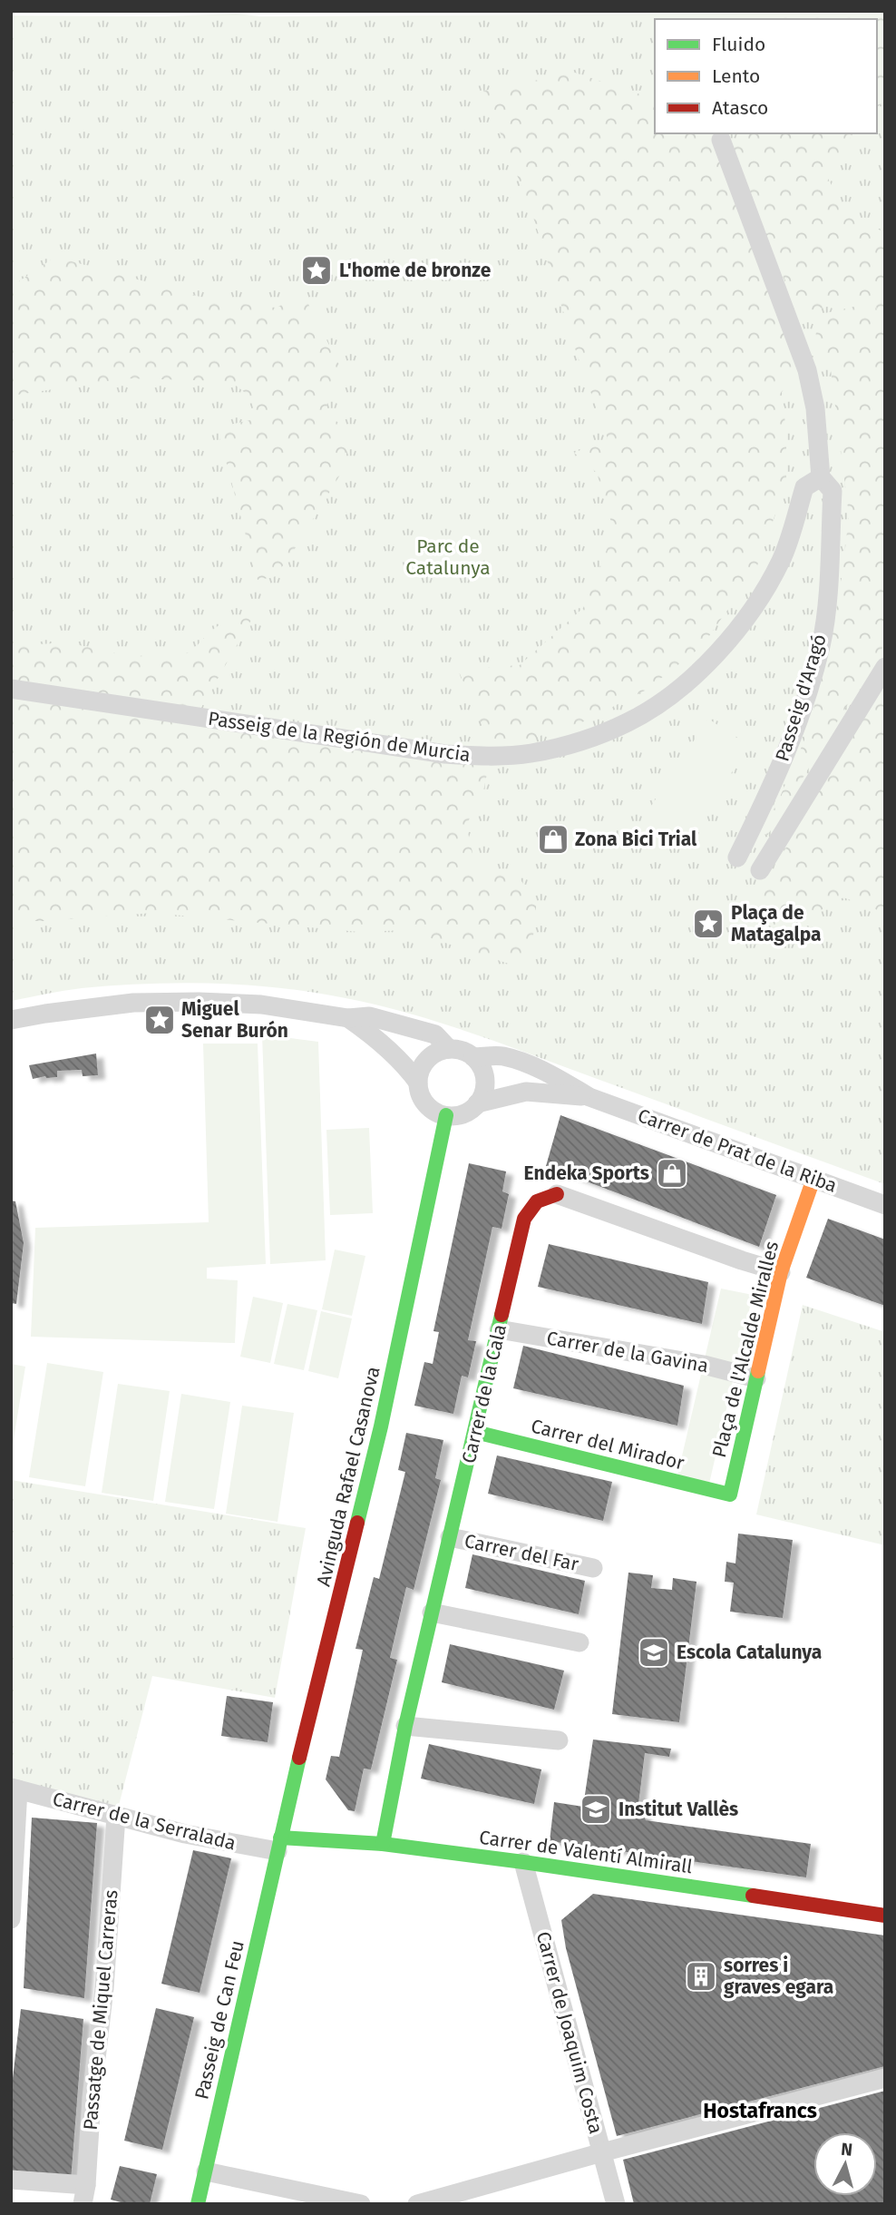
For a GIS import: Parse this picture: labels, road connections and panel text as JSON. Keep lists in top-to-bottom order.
{
  "streets": {
    "street": [
      "Passeig d'Aragó",
      "Passeig de la Región de Murcia",
      "Carrer de Prat de la Riba",
      "Plaça de l'Alcalde Miralles",
      "Carrer de la Gavina",
      "Carrer de la Cala",
      "Carrer del Mirador",
      "Avinguda Rafael Casanova",
      "Carrer del Far",
      "Carrer de la Serralada",
      "Carrer de Valentí Almirall",
      "Passatge de Miquel Carreras",
      "Passeig de Can Feu",
      "Carrer de Joaquim Costa"
    ]
  },
  "crossings": [
    ["Passeig d'Aragó", "Passeig de la Región de Murcia"],
    ["Carrer de Prat de la Riba", "Plaça de l'Alcalde Miralles"],
    ["Carrer de Prat de la Riba", "Avinguda Rafael Casanova"],
    ["Plaça de l'Alcalde Miralles", "Carrer de la Gavina"],
    ["Plaça de l'Alcalde Miralles", "Carrer de la Cala"],
    ["Plaça de l'Alcalde Miralles", "Carrer del Mirador"],
    ["Carrer de la Gavina", "Carrer de la Cala"],
    ["Carrer de la Cala", "Carrer del Mirador"],
    ["Carrer de la Cala", "Carrer del Far"],
    ["Carrer de la Cala", "Carrer de Valentí Almirall"],
    ["Avinguda Rafael Casanova", "Carrer de la Serralada"],
    ["Avinguda Rafael Casanova", "Carrer de Valentí Almirall"],
    ["Avinguda Rafael Casanova", "Passeig de Can Feu"],
    ["Carrer de la Serralada", "Carrer de Valentí Almirall"],
    ["Carrer de la Serralada", "Passatge de Miquel Carreras"],
    ["Carrer de la Serralada", "Passeig de Can Feu"],
    ["Carrer de Valentí Almirall", "Passeig de Can Feu"],
    ["Carrer de Valentí Almirall", "Carrer de Joaquim Costa"]
  ],
  "districts": ["Hostafrancs"],
  "parks": ["Parc de Catalunya"],
  "places": {
    "place": ["L'home de bronze", "Plaça de Matagalpa", "Miguel Senar Burón"],
    "shop": ["Zona Bici Trial", "Endeka Sports"],
    "school or university": ["Escola Catalunya", "Institut Vallès"],
    "building": ["sorres i graves egara"]
  },
  "legend": ["Fluido", "Lento", "Atasco"],
  "north": "top"
}
